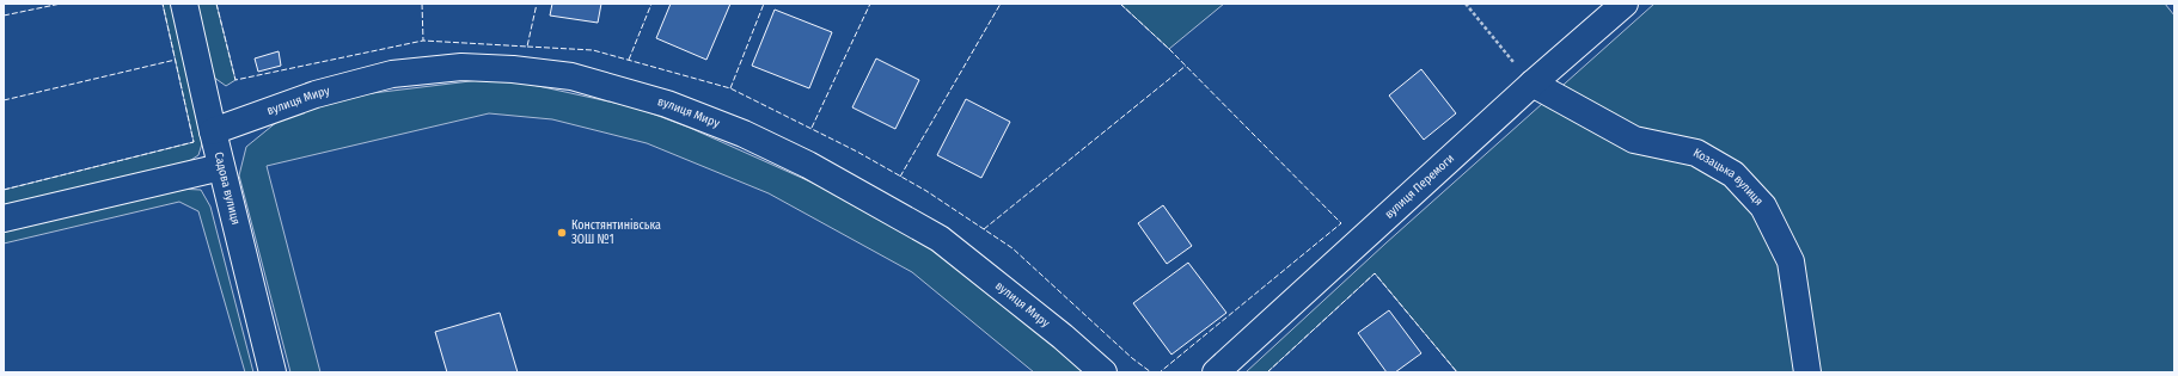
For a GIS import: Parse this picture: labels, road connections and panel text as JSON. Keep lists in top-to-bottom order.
{
  "streets": {
    "street": [
      "вулиця Миру",
      "Козацька вулиця",
      "вулиця Перемоги",
      "Садова вулиця"
    ]
  },
  "crossings": [
    ["вулиця Миру", "Садова вулиця"],
    ["Козацька вулиця", "вулиця Перемоги"]
  ],
  "places": ["Констянтинівська ЗОШ №1"]
}
